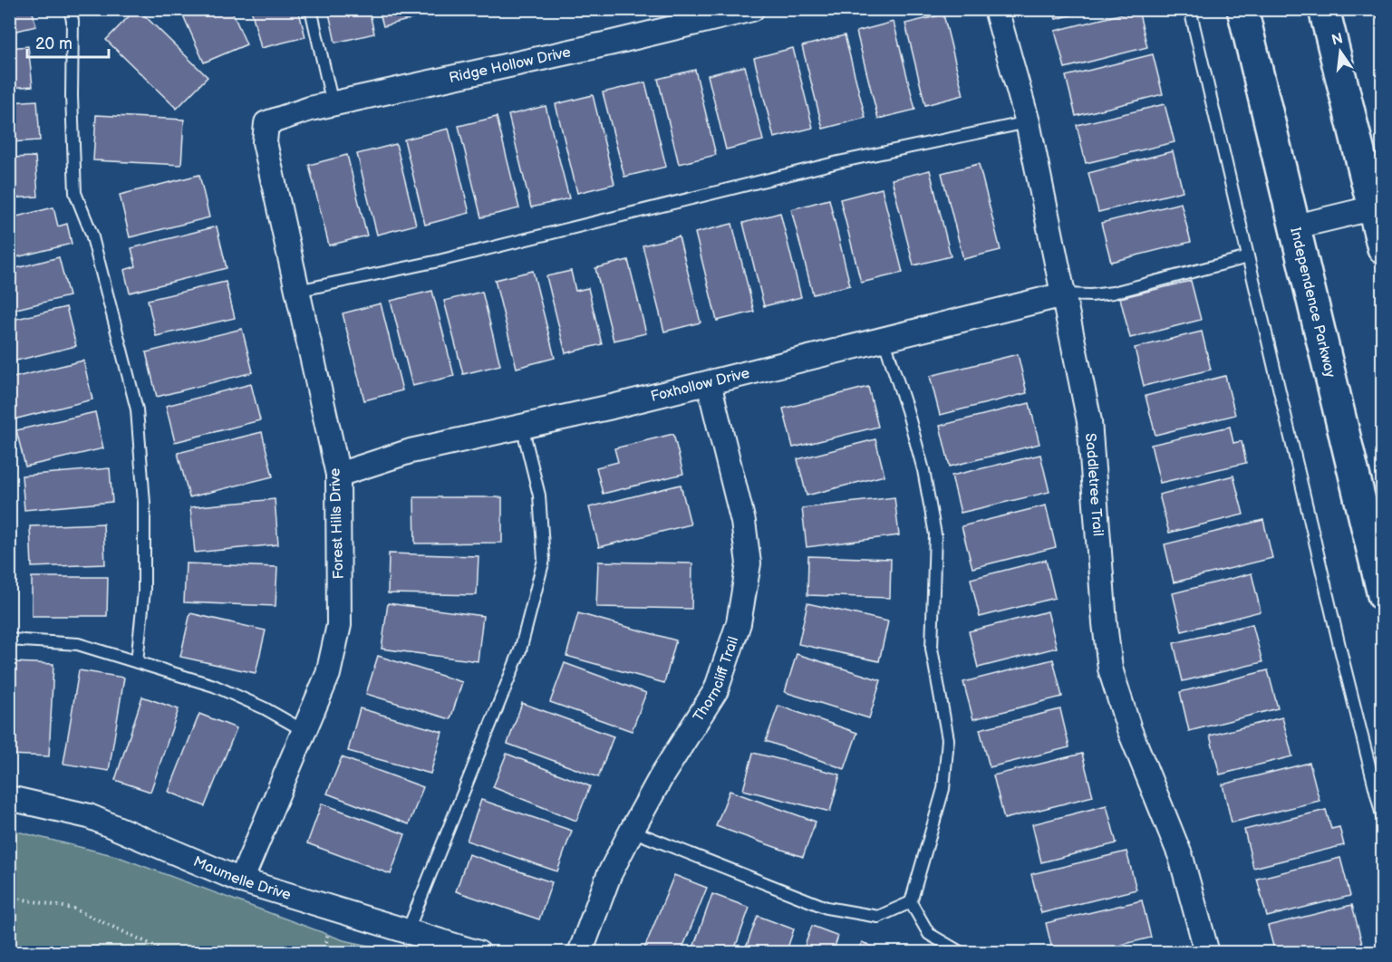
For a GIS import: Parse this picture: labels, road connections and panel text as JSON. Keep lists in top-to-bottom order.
{
  "streets": {
    "main road": ["Independence Parkway"],
    "street": [
      "Ridge Hollow Drive",
      "Foxhollow Drive",
      "Saddletree Trail",
      "Forest Hills Drive",
      "Thorncliff Trail",
      "Maumelle Drive"
    ]
  },
  "crossings": [
    ["Ridge Hollow Drive", "Forest Hills Drive"],
    ["Foxhollow Drive", "Saddletree Trail"],
    ["Foxhollow Drive", "Forest Hills Drive"],
    ["Foxhollow Drive", "Thorncliff Trail"],
    ["Forest Hills Drive", "Maumelle Drive"]
  ],
  "scale_bar": "20 m",
  "north": "top"
}
